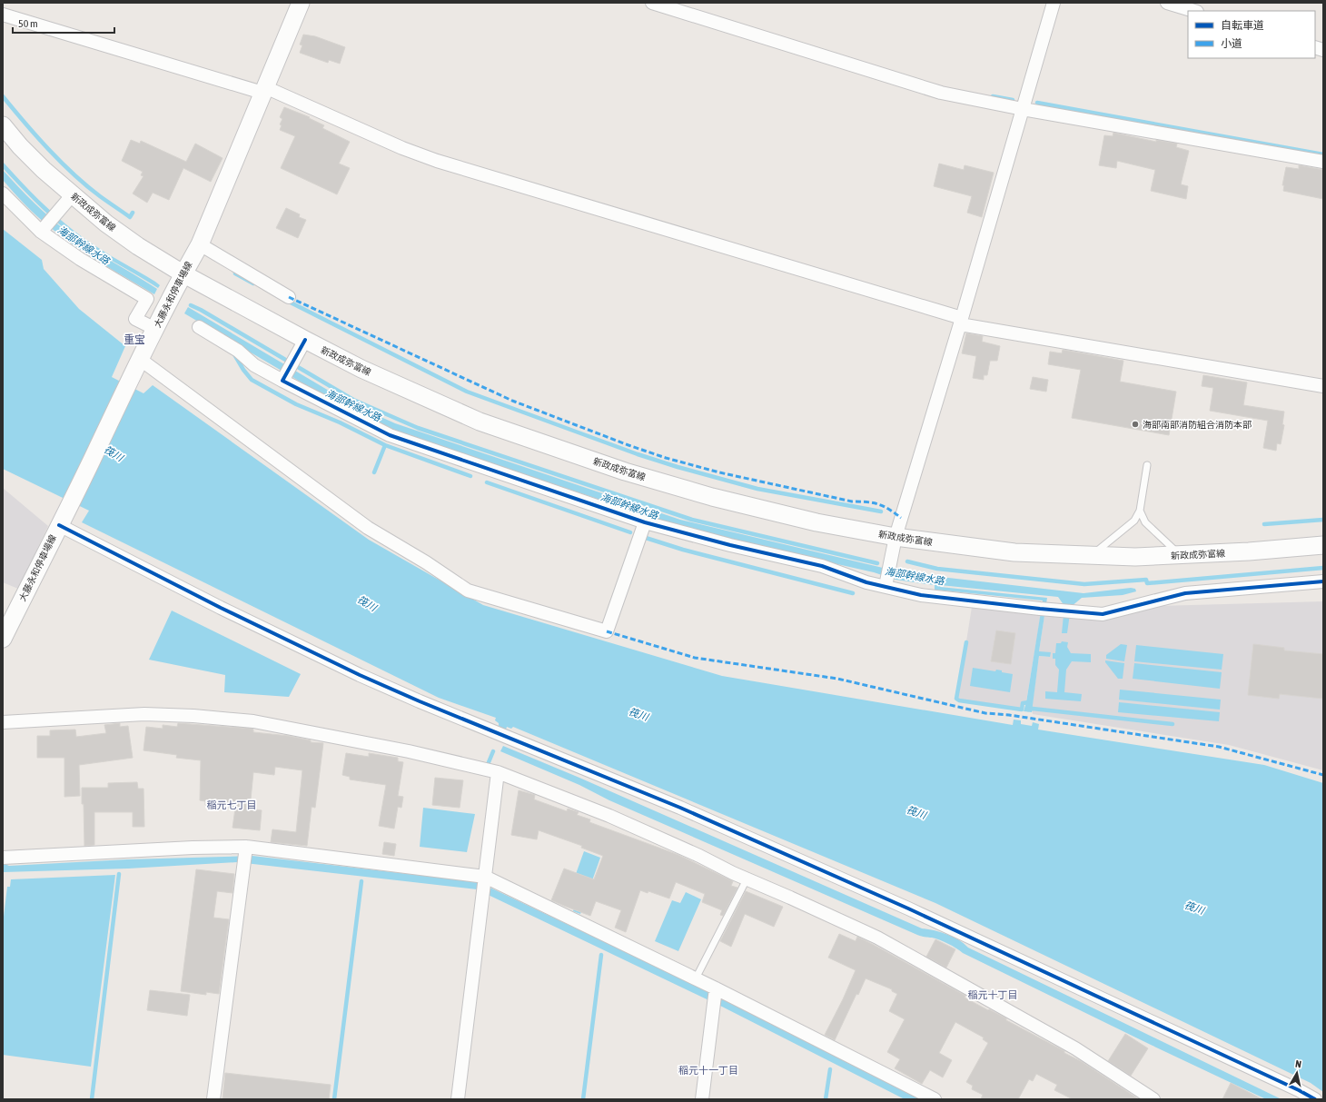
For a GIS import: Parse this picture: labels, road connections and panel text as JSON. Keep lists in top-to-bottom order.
{
  "streets": {
    "main road": ["新政成弥富線", "大藤永和停車場線"]
  },
  "crossings": [
    ["新政成弥富線", "大藤永和停車場線"]
  ],
  "districts": [
    "重宝",
    "稲元七丁目",
    "稲元十丁目",
    "稲元十一丁目"
  ],
  "water": ["海部幹線水路", "筏川"],
  "places": ["海部南部消防組合消防本部"],
  "legend": ["自転車道", "小道"],
  "scale_bar": "50 m",
  "north": "top"
}
